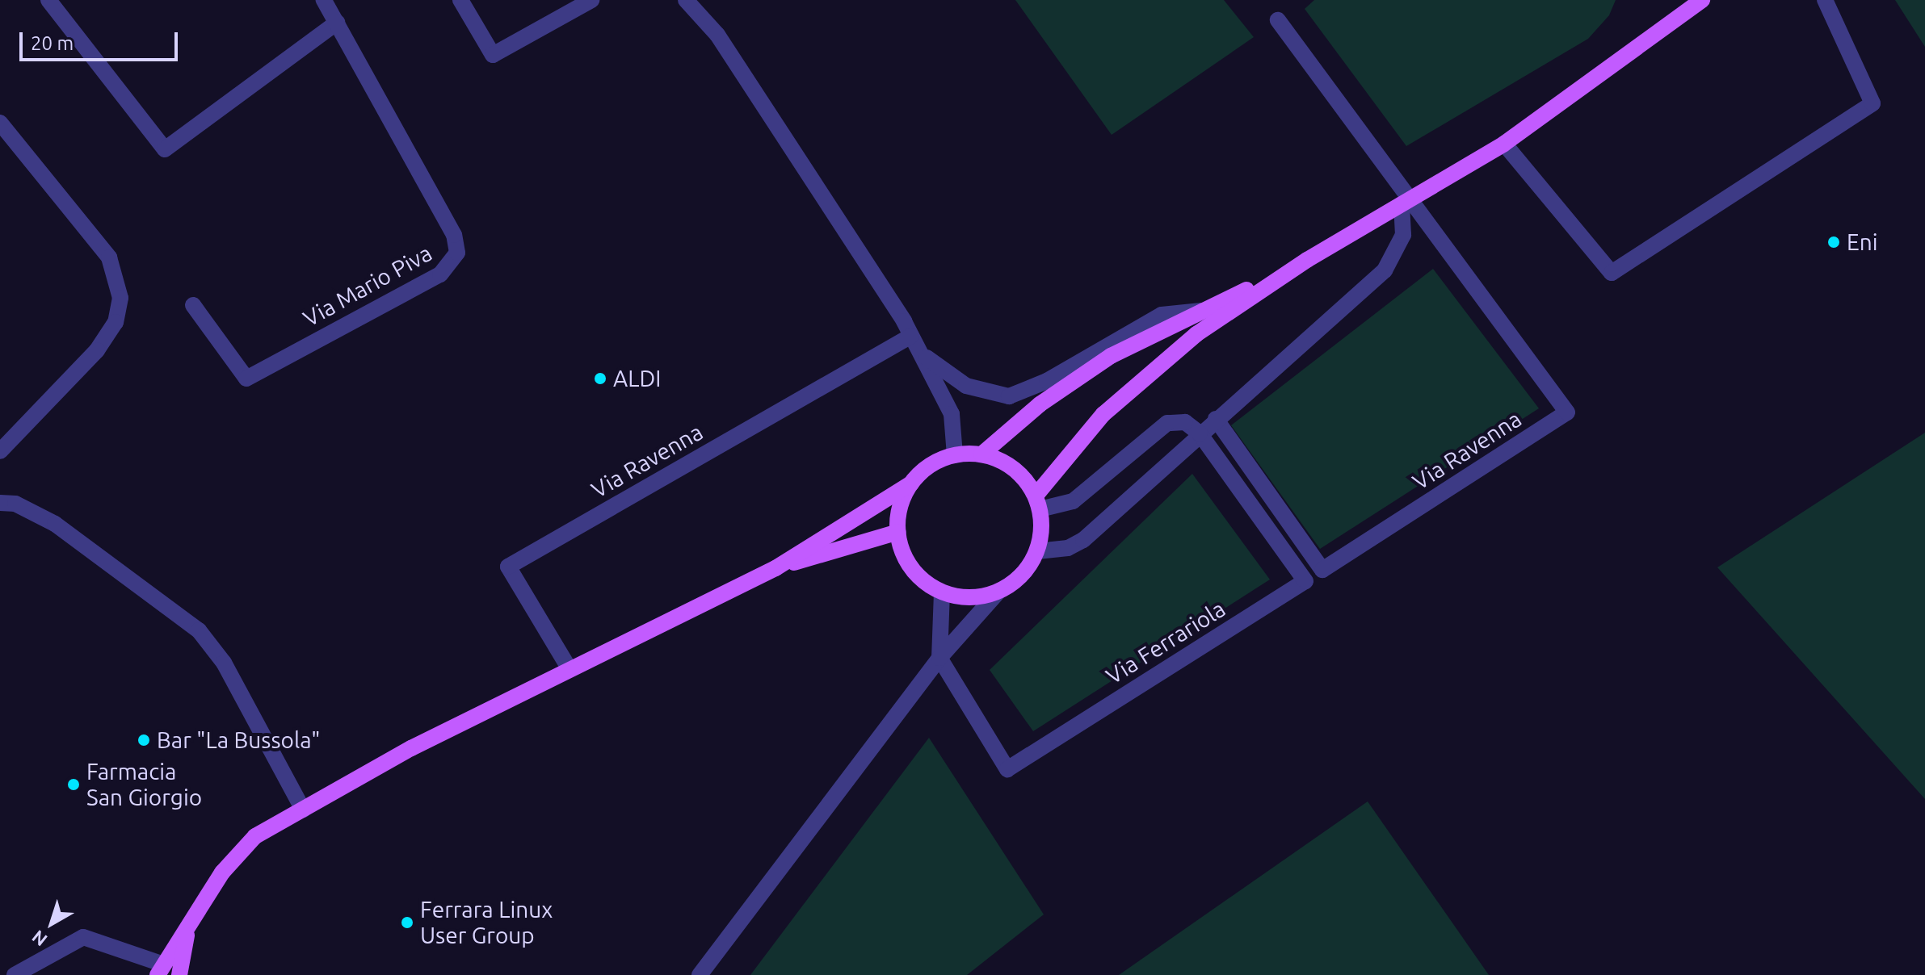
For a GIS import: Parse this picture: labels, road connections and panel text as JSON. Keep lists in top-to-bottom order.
{
  "streets": {
    "street": ["Via Mario Piva", "Via Ravenna", "Via Ferrariola"]
  },
  "places": [
    "Eni",
    "ALDI",
    "Bar \"La Bussola\"",
    "Farmacia San Giorgio",
    "Ferrara Linux User Group"
  ],
  "scale_bar": "20 m",
  "north": "bottom left"
}
